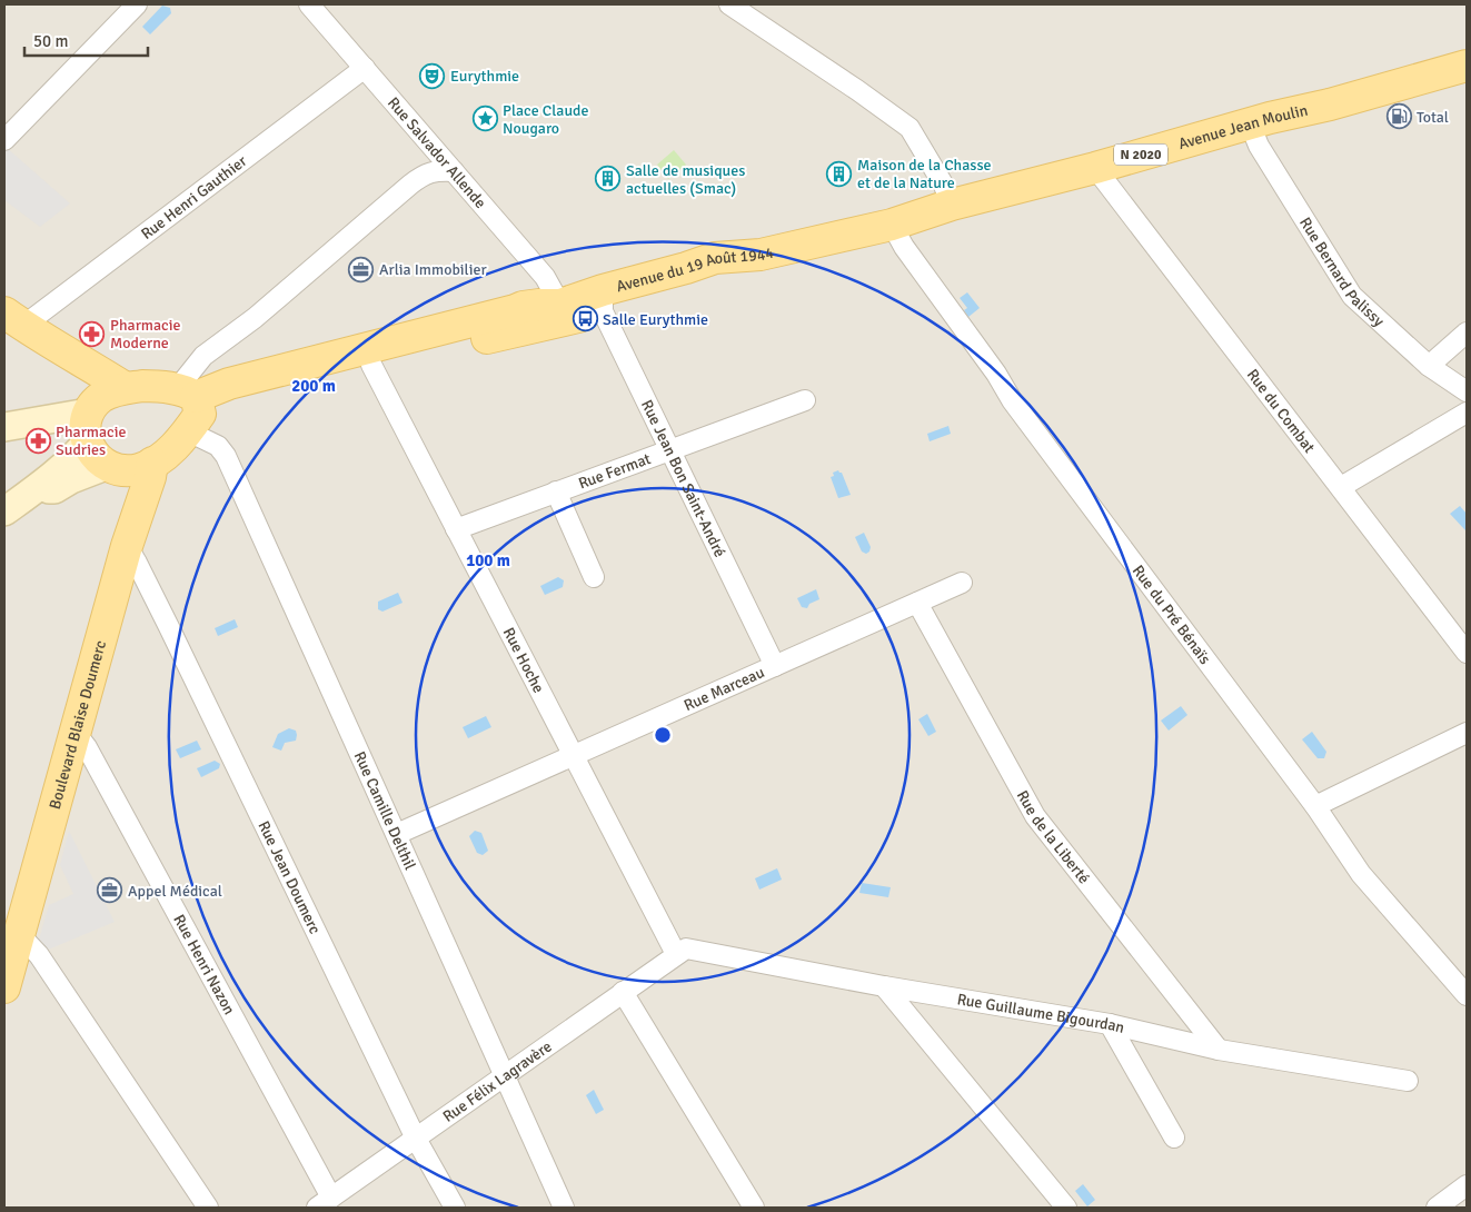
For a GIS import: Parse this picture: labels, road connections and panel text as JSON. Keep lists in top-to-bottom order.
{
  "streets": {
    "main road": [
      "Avenue Jean Moulin",
      "N 2020",
      "Avenue du 19 Août 1944",
      "Boulevard Blaise Doumerc"
    ],
    "street": [
      "Rue Salvador Allende",
      "Rue Henri Gauthier",
      "Rue Bernard Palissy",
      "Rue du Combat",
      "Rue Fermat",
      "Rue Jean Bon Saint-André",
      "Rue du Pré Bénaïs",
      "Rue Hoche",
      "Rue Marceau",
      "Rue Camille Delthil",
      "Rue de la Liberté",
      "Rue Jean Doumerc",
      "Rue Henri Nazon",
      "Rue Guillaume Bigourdan",
      "Rue Félix Lagravère"
    ]
  },
  "crossings": [
    ["Avenue Jean Moulin", "Rue Bernard Palissy"],
    ["Avenue Jean Moulin", "Avenue du 19 Août 1944"],
    ["Avenue Jean Moulin", "Rue du Combat"],
    ["Avenue Jean Moulin", "Rue du Pré Bénaïs"],
    ["Rue Salvador Allende", "Rue Henri Gauthier"],
    ["Rue Salvador Allende", "Avenue du 19 Août 1944"],
    ["Avenue du 19 Août 1944", "Rue Jean Bon Saint-André"],
    ["Avenue du 19 Août 1944", "Rue Hoche"],
    ["Avenue du 19 Août 1944", "Boulevard Blaise Doumerc"],
    ["Avenue du 19 Août 1944", "Rue Camille Delthil"],
    ["Rue Fermat", "Rue Jean Bon Saint-André"],
    ["Rue Fermat", "Rue Hoche"],
    ["Rue Jean Bon Saint-André", "Rue Marceau"],
    ["Rue Hoche", "Rue Marceau"],
    ["Rue Hoche", "Rue Guillaume Bigourdan"],
    ["Rue Hoche", "Rue Félix Lagravère"],
    ["Rue Marceau", "Rue Camille Delthil"],
    ["Rue Marceau", "Rue de la Liberté"],
    ["Boulevard Blaise Doumerc", "Rue Camille Delthil"],
    ["Boulevard Blaise Doumerc", "Rue Jean Doumerc"],
    ["Boulevard Blaise Doumerc", "Rue Henri Nazon"],
    ["Rue Camille Delthil", "Rue Félix Lagravère"],
    ["Rue de la Liberté", "Rue Guillaume Bigourdan"],
    ["Rue Jean Doumerc", "Rue Félix Lagravère"],
    ["Rue Henri Nazon", "Rue Félix Lagravère"],
    ["Rue Guillaume Bigourdan", "Rue Félix Lagravère"]
  ],
  "places": {
    "theatre": ["Eurythmie"],
    "fuel station": ["Total"],
    "place": ["Place Claude Nougaro"],
    "building": ["Maison de la Chasse et de la Nature", "Salle de musiques actuelles (Smac)"],
    "office": ["Arlia Immobilier", "Appel Médical"],
    "bus stop": ["Salle Eurythmie"],
    "pharmacy": ["Pharmacie Moderne", "Pharmacie Sudries"]
  },
  "scale_bar": "50 m",
  "rings": ["200 m", "100 m"]
}
